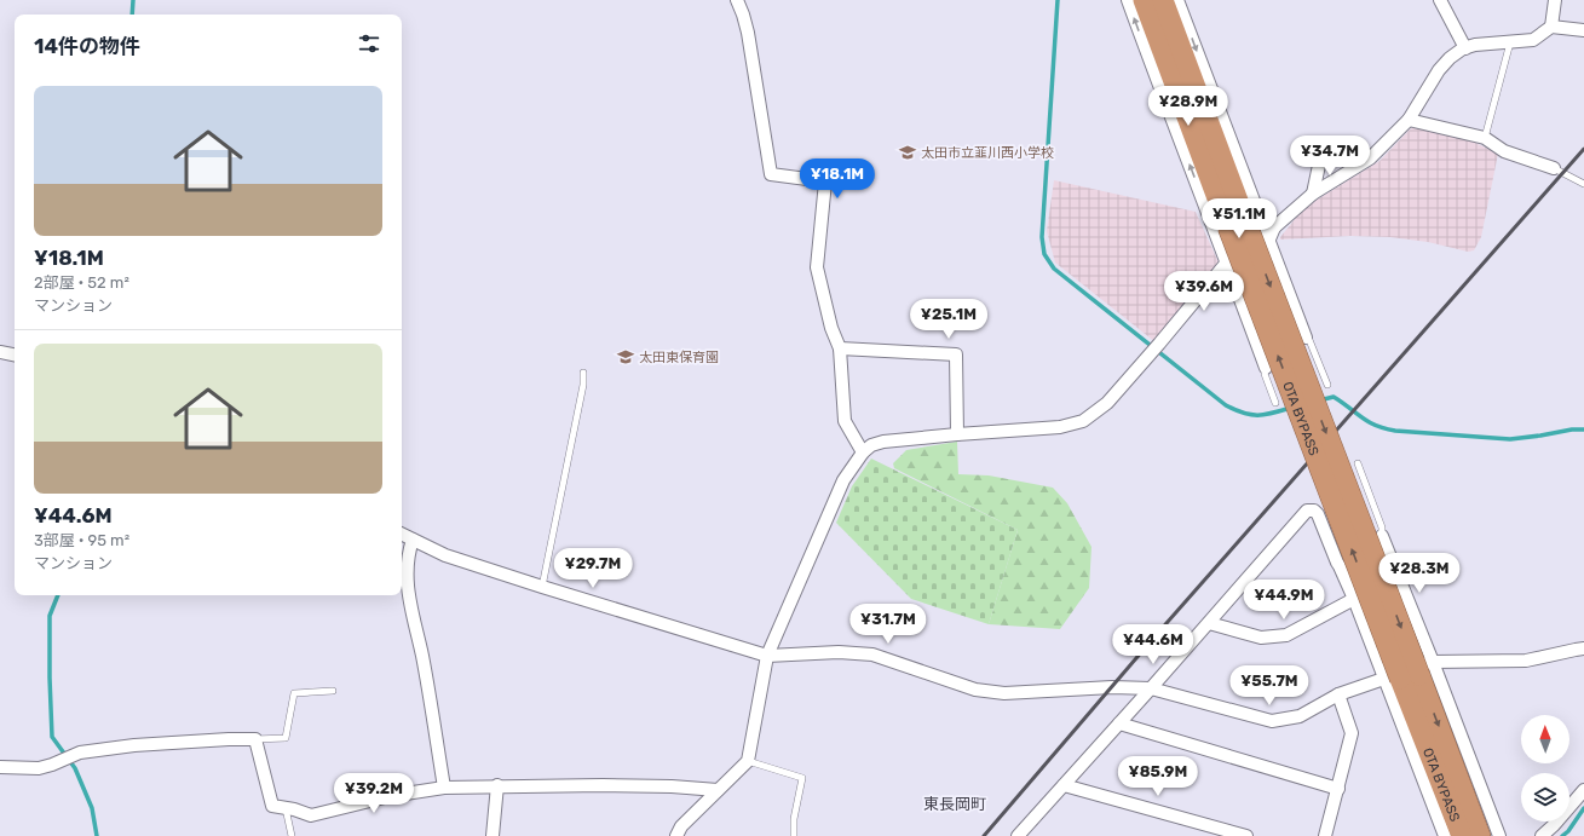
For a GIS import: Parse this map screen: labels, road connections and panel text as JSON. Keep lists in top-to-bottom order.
{
  "streets": {
    "highway": ["OTA BYPASS"]
  },
  "districts": ["東長岡町"],
  "places": {
    "school or university": ["太田市立韮川西小学校", "太田東保育園"]
  },
  "north": "top",
  "page": {
    "heading": "14件の物件",
    "list": [
      {
        "name": "¥18.1M",
        "note": "2部屋 · 52 m² · マンション"
      },
      {
        "name": "¥44.6M",
        "note": "3部屋 · 95 m² · マンション"
      }
    ],
    "price": [
      "¥28.9M",
      "¥34.7M",
      "¥18.1M",
      "¥51.1M",
      "¥39.6M",
      "¥25.1M",
      "¥29.7M",
      "¥28.3M",
      "¥44.9M",
      "¥31.7M",
      "¥44.6M",
      "¥55.7M",
      "¥85.9M",
      "¥39.2M"
    ]
  }
}
